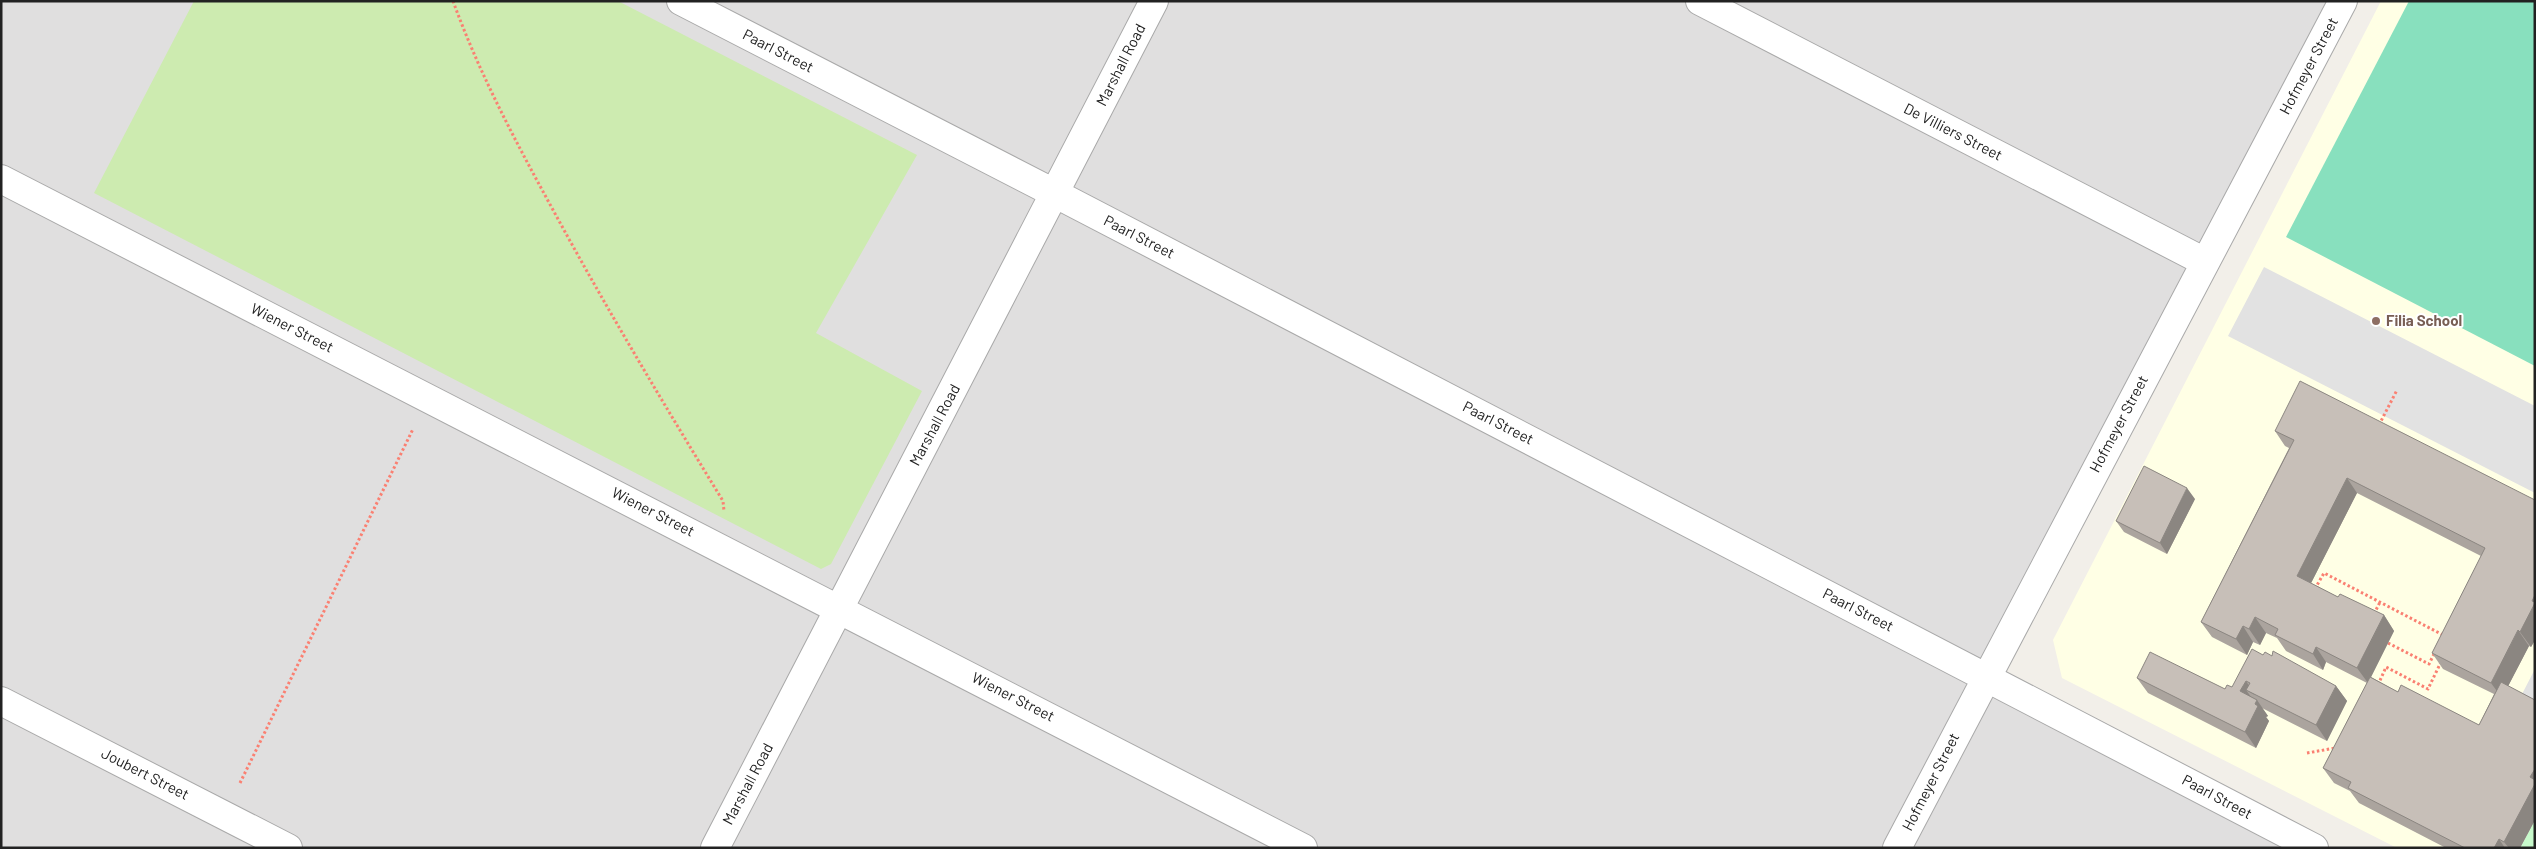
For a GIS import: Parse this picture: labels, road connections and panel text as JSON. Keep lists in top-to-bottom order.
{
  "streets": {
    "street": [
      "Paarl Street",
      "Marshall Road",
      "Hofmeyer Street",
      "De Villiers Street",
      "Wiener Street",
      "Joubert Street"
    ]
  },
  "crossings": [
    ["Paarl Street", "Marshall Road"],
    ["Paarl Street", "Hofmeyer Street"],
    ["Marshall Road", "Wiener Street"],
    ["Hofmeyer Street", "De Villiers Street"]
  ],
  "places": ["Filia School"]
}
